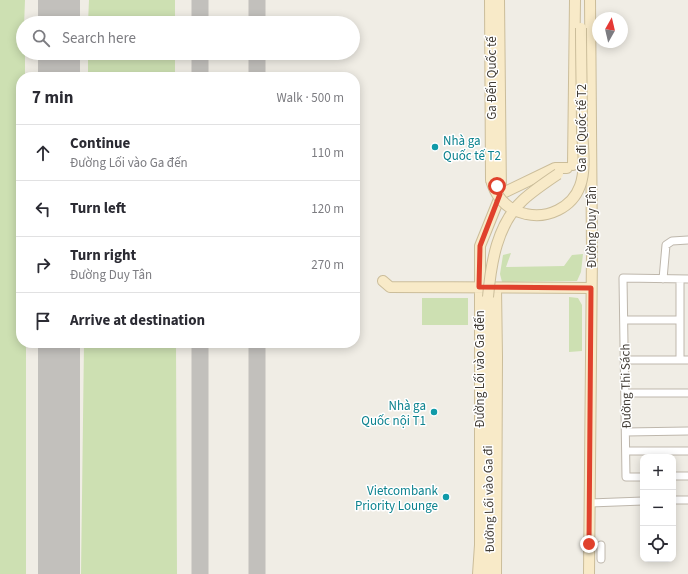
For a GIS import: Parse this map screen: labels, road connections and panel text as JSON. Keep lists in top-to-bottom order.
{
  "streets": {
    "street": [
      "Ga Đến Quốc tế",
      "Ga đi Quốc tế T2",
      "Đường Duy Tân",
      "Đường Lối vào Ga đến",
      "Đường Thi Sách",
      "Đường Lối vào Ga đi"
    ]
  },
  "crossings": [
    ["Ga Đến Quốc tế", "Ga đi Quốc tế T2"]
  ],
  "places": ["Nhà ga Quốc tế T2", "Nhà ga Quốc nội T1", "Vietcombank Priority Lounge"],
  "north": "top",
  "page": {
    "search": "Search here",
    "heading": ["7 min", "Walk · 500 m"],
    "list": [
      ["Continue", "Đường Lối vào Ga đến", "110 m"],
      ["Turn left", "120 m"],
      ["Turn right", "Đường Duy Tân", "270 m"],
      "Arrive at destination"
    ],
    "map_buttons": ["+", "−"]
  }
}
